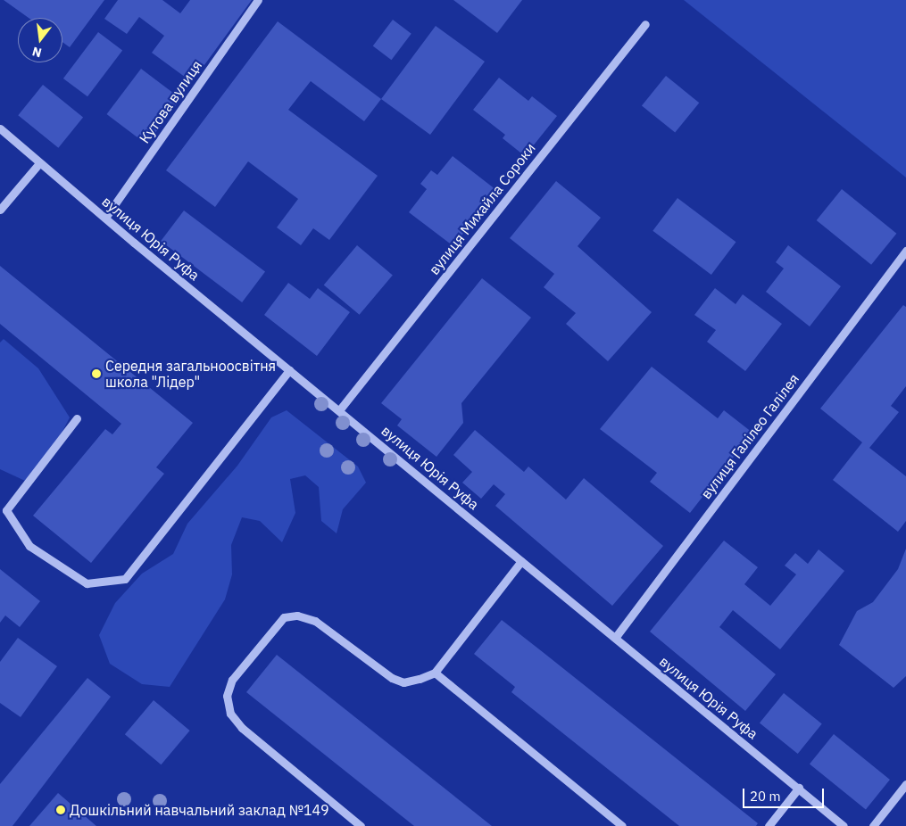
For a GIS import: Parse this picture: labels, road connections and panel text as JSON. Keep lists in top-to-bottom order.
{
  "streets": {
    "street": [
      "Кутова вулиця",
      "вулиця Михайла Сороки",
      "вулиця Юрія Руфа",
      "вулиця Галілео Галілея"
    ]
  },
  "crossings": [
    ["Кутова вулиця", "вулиця Юрія Руфа"],
    ["вулиця Михайла Сороки", "вулиця Юрія Руфа"],
    ["вулиця Юрія Руфа", "вулиця Галілео Галілея"]
  ],
  "places": ["Середня загальноосвітня школа \"Лідер\"", "Дошкільний навчальний заклад №149"],
  "scale_bar": "20 m",
  "north": "bottom"
}
